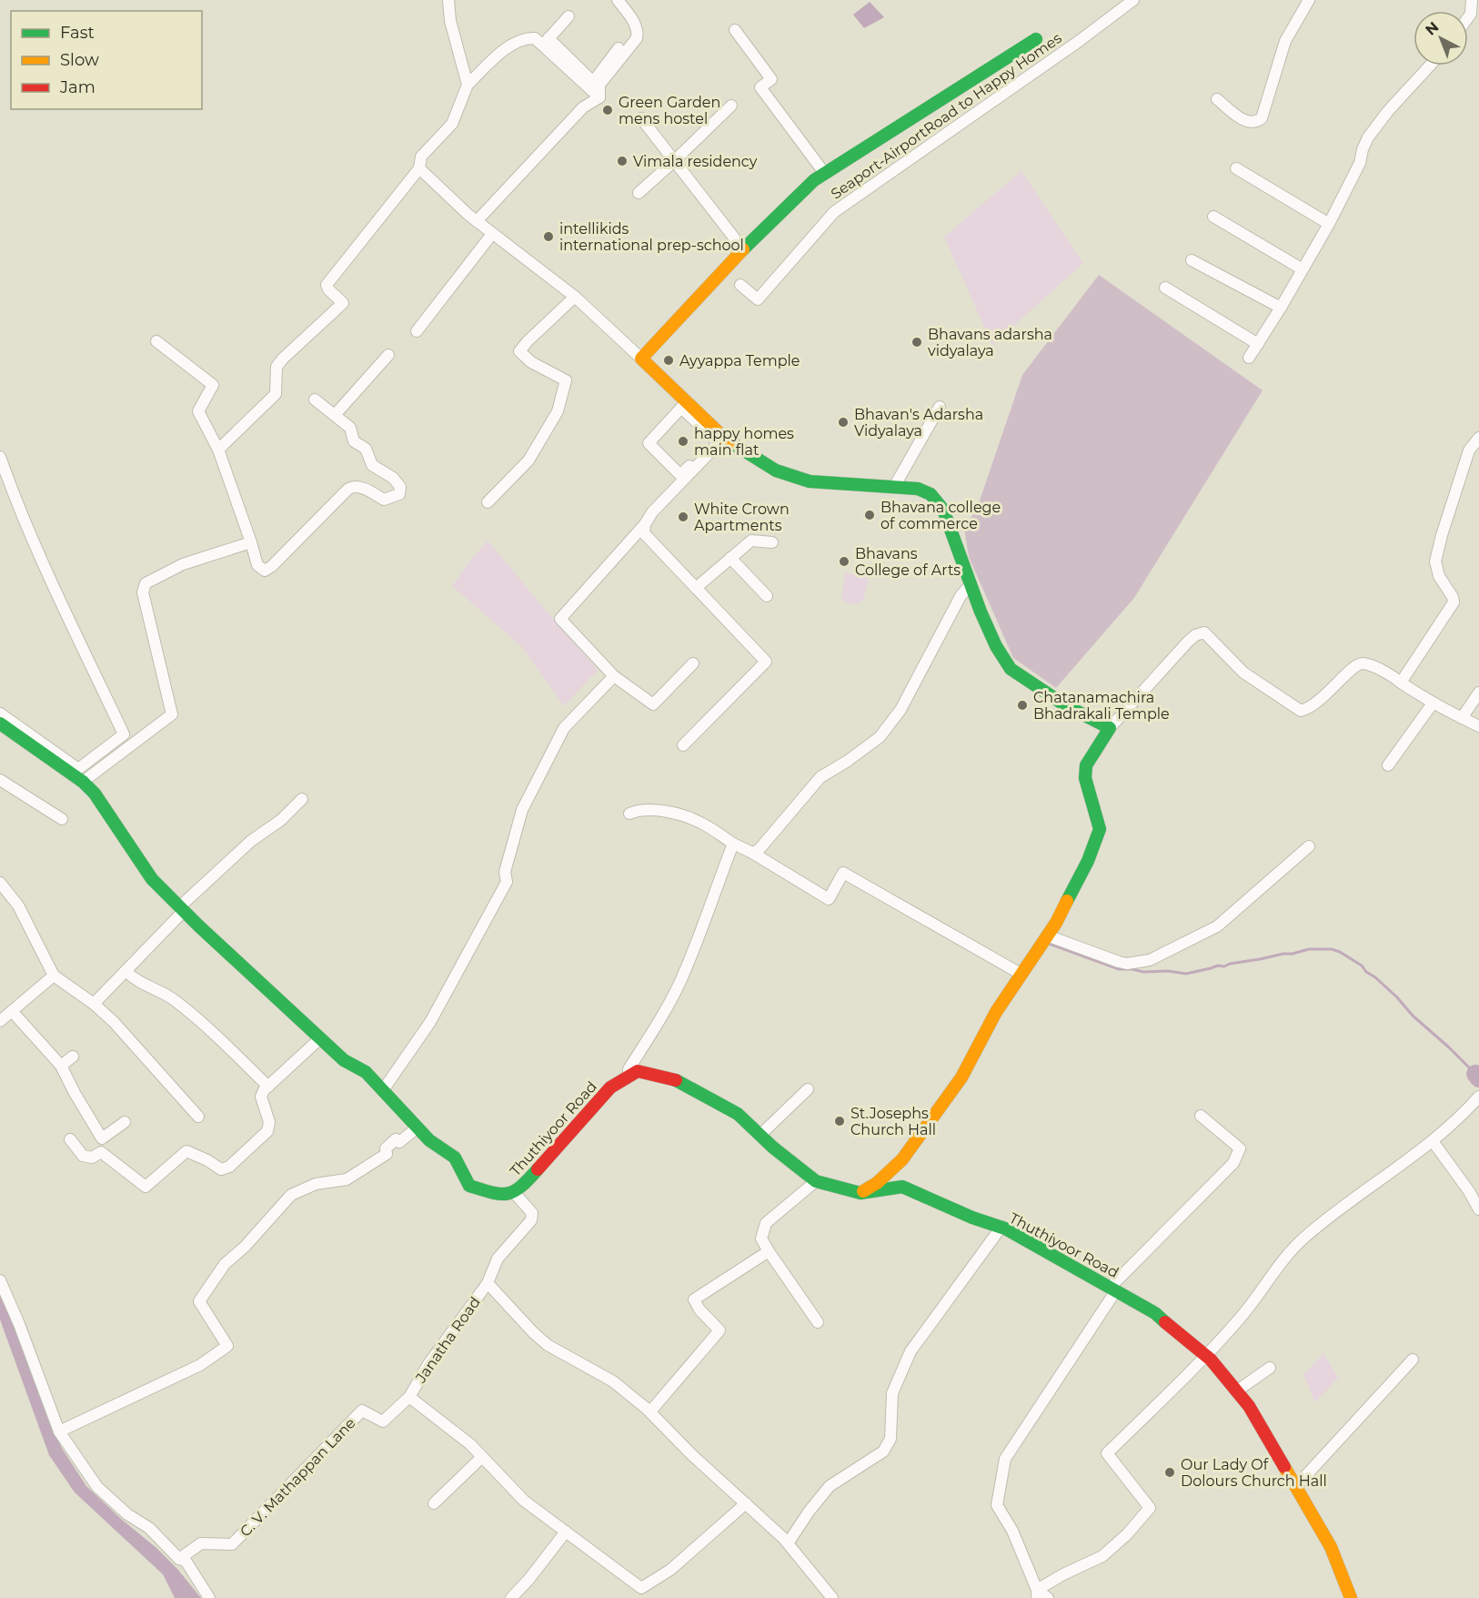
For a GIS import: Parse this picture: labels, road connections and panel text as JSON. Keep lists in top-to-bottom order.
{
  "streets": {
    "main road": ["Thuthiyoor Road"],
    "street": ["Seaport-AirportRoad to Happy Homes", "Janatha Road", "C. V. Mathappan Lane"]
  },
  "crossings": [
    ["Thuthiyoor Road", "Janatha Road"],
    ["Janatha Road", "C. V. Mathappan Lane"]
  ],
  "places": [
    "Green Garden mens hostel",
    "Vimala residency",
    "intellikids international prep-school",
    "Bhavans adarsha vidyalaya",
    "Ayyappa Temple",
    "Bhavan's Adarsha Vidyalaya",
    "happy homes main flat",
    "Bhavana college of commerce",
    "White Crown Apartments",
    "Bhavans College of Arts",
    "Chatanamachira Bhadrakali Temple",
    "St.Josephs Church Hall",
    "Our Lady Of Dolours Church Hall"
  ],
  "legend": ["Fast", "Slow", "Jam"],
  "north": "top left"
}
